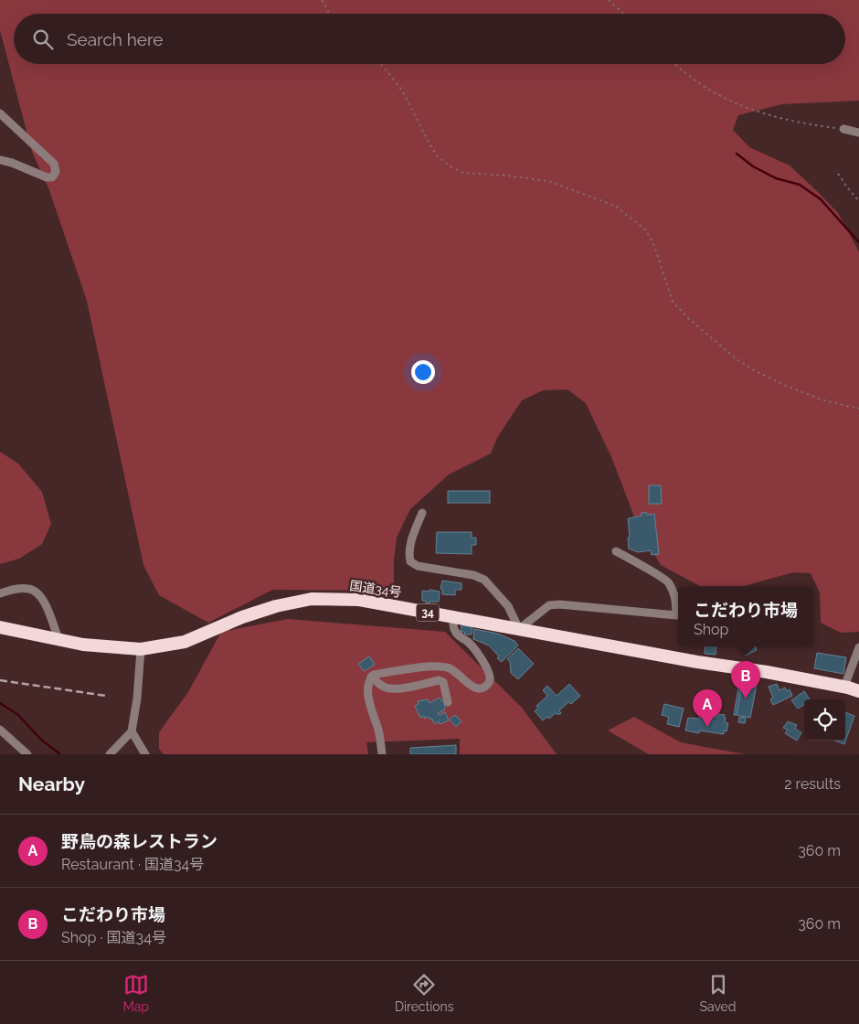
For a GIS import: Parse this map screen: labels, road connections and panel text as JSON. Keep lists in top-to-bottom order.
{
  "streets": {
    "highway": ["国道34号", "34"]
  },
  "page": {
    "search": "Search here",
    "popup": ["こだわり市場", "Shop"],
    "pins": ["B", "A"],
    "heading": ["Nearby", "2 results"],
    "list": [
      {
        "mark": "A",
        "name": "野鳥の森レストラン",
        "note": "Restaurant · 国道34号",
        "value": "360 m"
      },
      {
        "mark": "B",
        "name": "こだわり市場",
        "note": "Shop · 国道34号",
        "value": "360 m"
      }
    ],
    "nav": ["Map", "Directions", "Saved"]
  }
}
